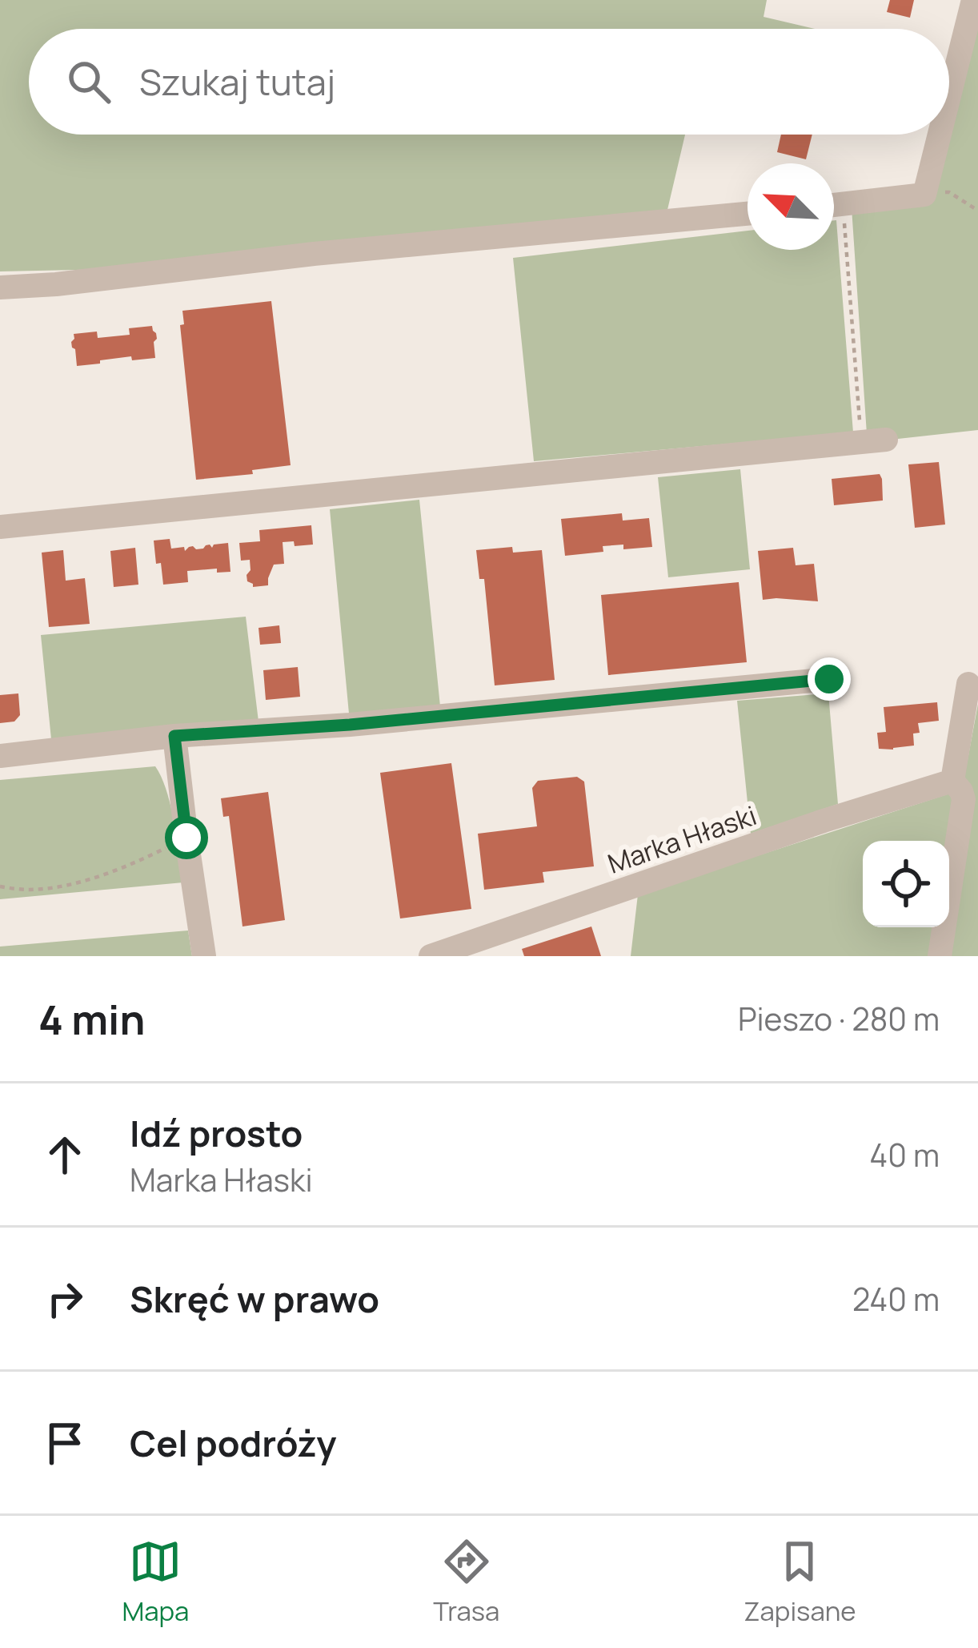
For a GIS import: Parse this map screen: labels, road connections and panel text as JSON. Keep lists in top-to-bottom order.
{
  "streets": {
    "street": ["Marka Hłaski"]
  },
  "north": "top left",
  "page": {
    "search": "Szukaj tutaj",
    "heading": ["4 min", "Pieszo · 280 m"],
    "list": [
      ["Idź prosto", "Marka Hłaski", "40 m"],
      ["Skręć w prawo", "240 m"],
      "Cel podróży"
    ],
    "nav": ["Mapa", "Trasa", "Zapisane"]
  }
}
